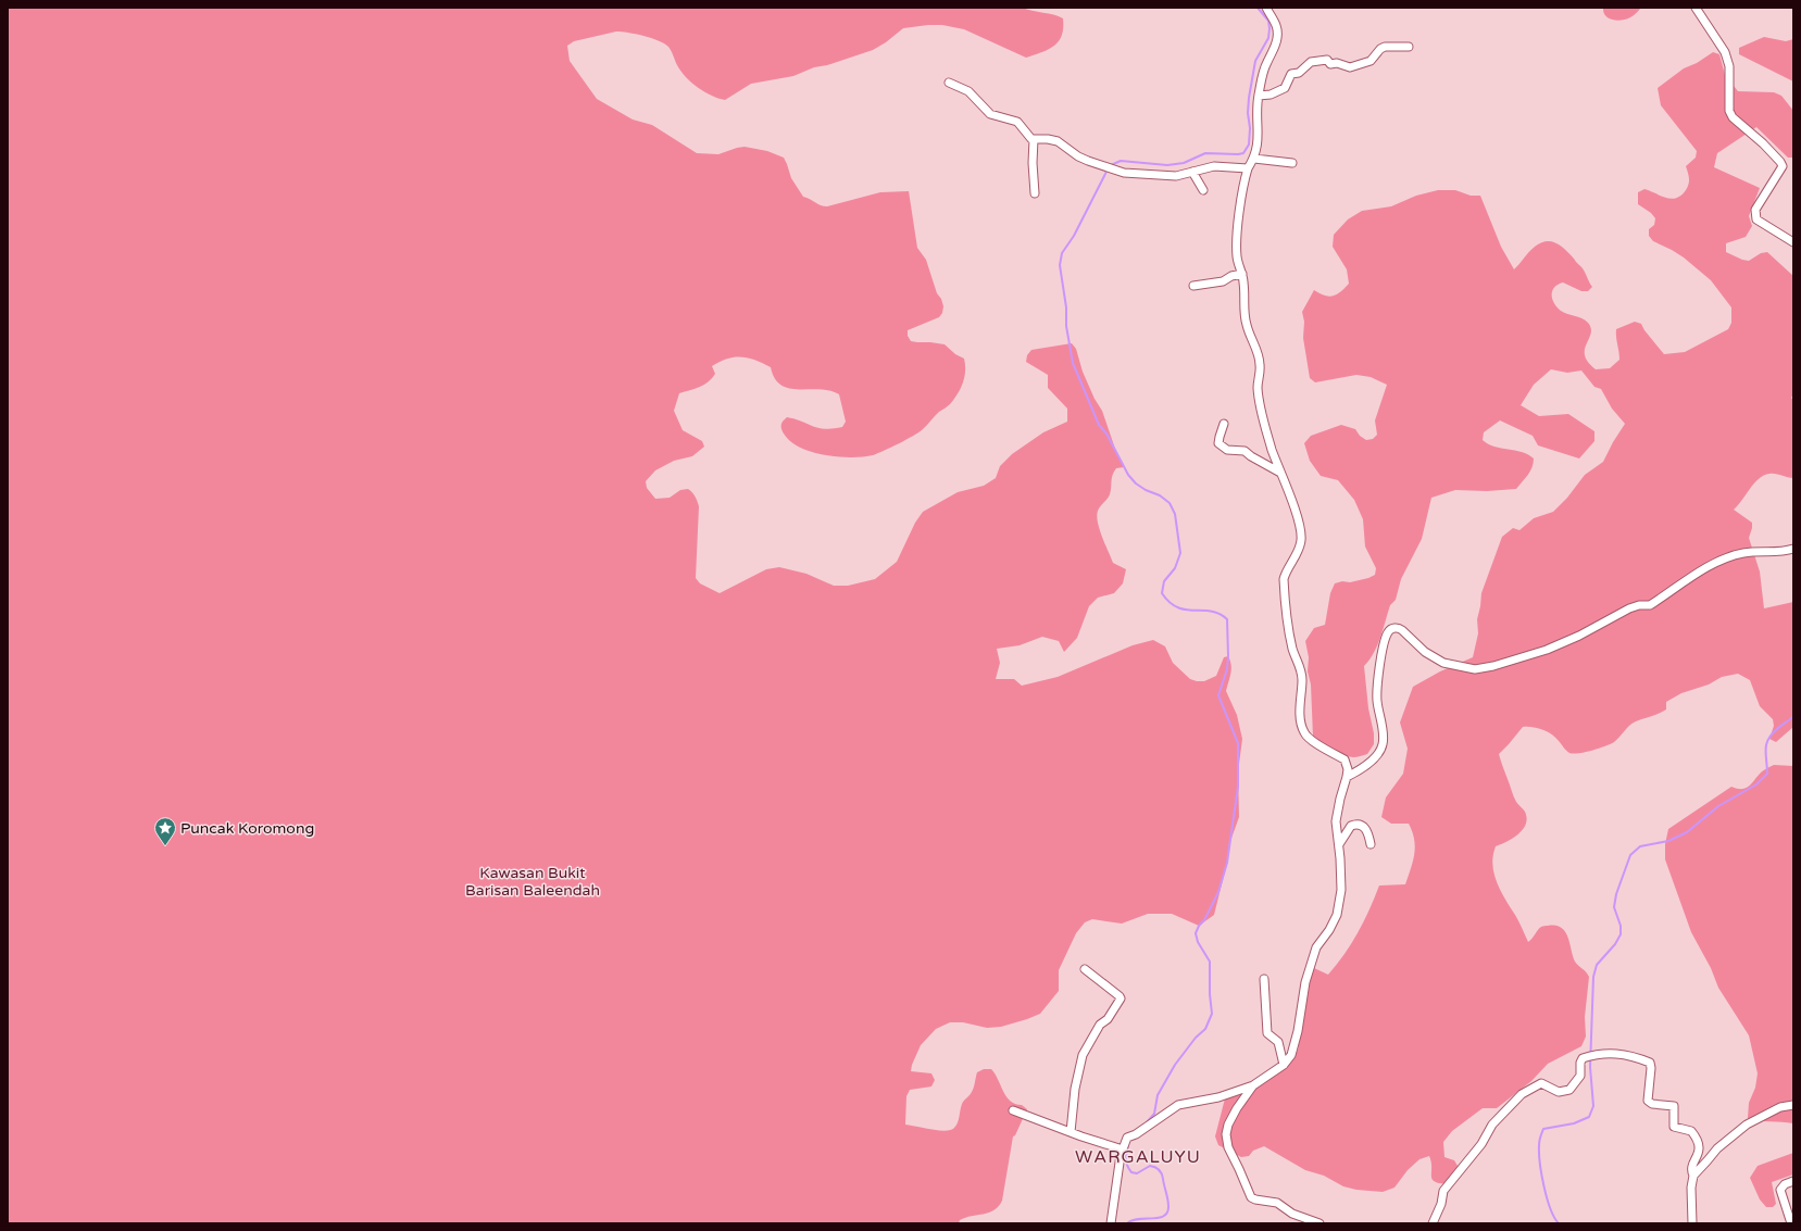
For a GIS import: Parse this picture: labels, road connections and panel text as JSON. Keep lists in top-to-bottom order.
{
  "districts": ["WARGALUYU"],
  "parks": ["Kawasan Bukit Barisan Baleendah"],
  "places": {
    "place": ["Puncak Koromong"]
  }
}
